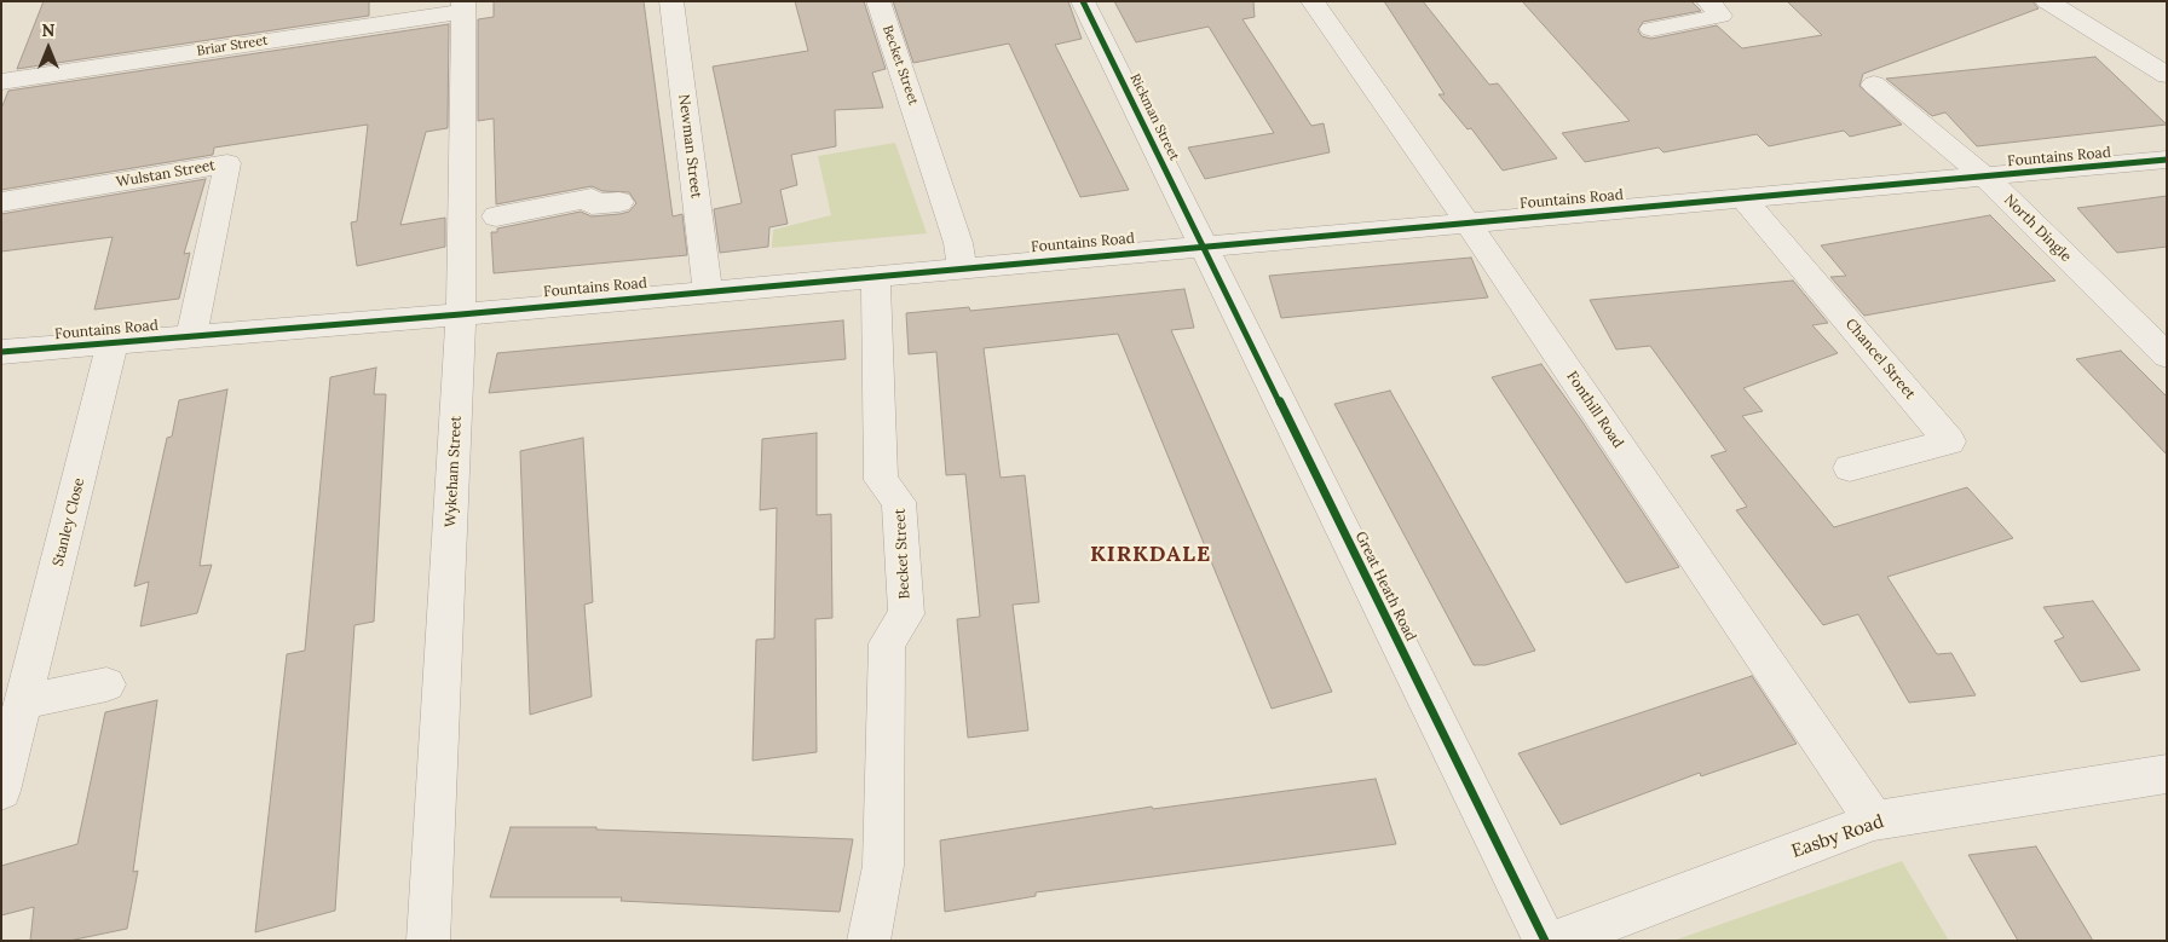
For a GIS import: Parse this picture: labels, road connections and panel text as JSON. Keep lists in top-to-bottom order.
{
  "streets": {
    "street": [
      "Briar Street",
      "Becket Street",
      "Rickman Street",
      "Newman Street",
      "Fountains Road",
      "Wulstan Street",
      "North Dingle",
      "Chancel Street",
      "Fonthill Road",
      "Wykeham Street",
      "Stanley Close",
      "Great Heath Road",
      "Easby Road"
    ]
  },
  "crossings": [
    ["Briar Street", "Wykeham Street"],
    ["Becket Street", "Fountains Road"],
    ["Rickman Street", "Fountains Road"],
    ["Rickman Street", "Great Heath Road"],
    ["Newman Street", "Fountains Road"],
    ["Fountains Road", "Wulstan Street"],
    ["Fountains Road", "North Dingle"],
    ["Fountains Road", "Chancel Street"],
    ["Fountains Road", "Fonthill Road"],
    ["Fountains Road", "Wykeham Street"],
    ["Fountains Road", "Stanley Close"],
    ["Fountains Road", "Great Heath Road"],
    ["Fonthill Road", "Easby Road"]
  ],
  "districts": ["KIRKDALE"],
  "north": "top"
}
